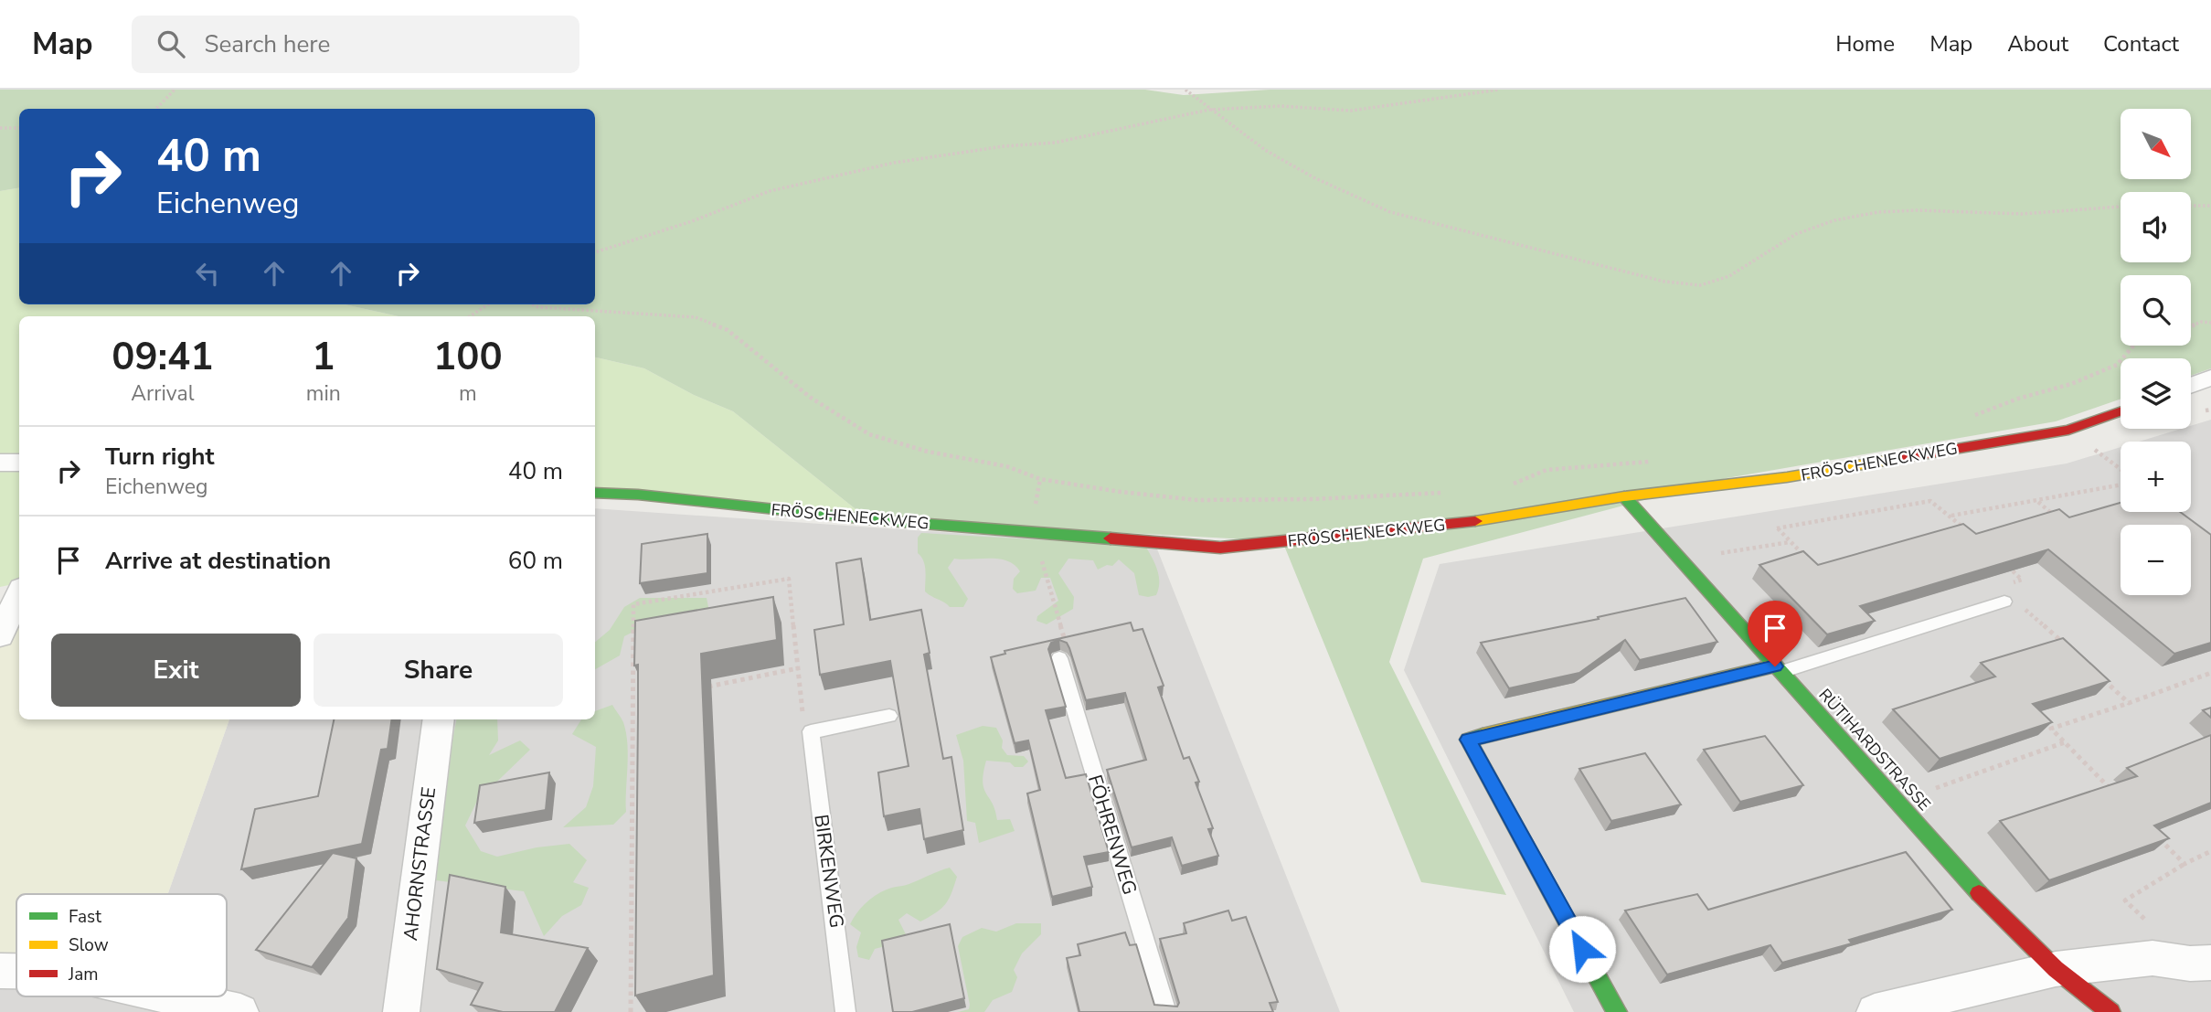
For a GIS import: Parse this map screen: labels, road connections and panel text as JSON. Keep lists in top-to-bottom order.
{
  "streets": {
    "street": ["FRÖSCHENECKWEG", "RÜTIHARDSTRASSE", "AHORNSTRASSE"],
    "lane": ["FÖHRENWEG", "BIRKENWEG"]
  },
  "crossings": [
    ["FRÖSCHENECKWEG", "RÜTIHARDSTRASSE"]
  ],
  "legend": ["Fast", "Slow", "Jam"],
  "north": "bottom right",
  "page": {
    "header": "Map",
    "search": "Search here",
    "nav": [
      "Home",
      "Map",
      "About",
      "Contact"
    ],
    "map_buttons": ["+", "−"],
    "turn": ["40 m", "Eichenweg"],
    "eta": [
      "09:41",
      "Arrival",
      "1",
      "min",
      "100",
      "m"
    ],
    "list": [
      {
        "name": "Turn right",
        "note": "Eichenweg",
        "value": "40 m"
      },
      {
        "name": "Arrive at destination",
        "value": "60 m"
      }
    ],
    "buttons": ["Exit", "Share"]
  }
}
